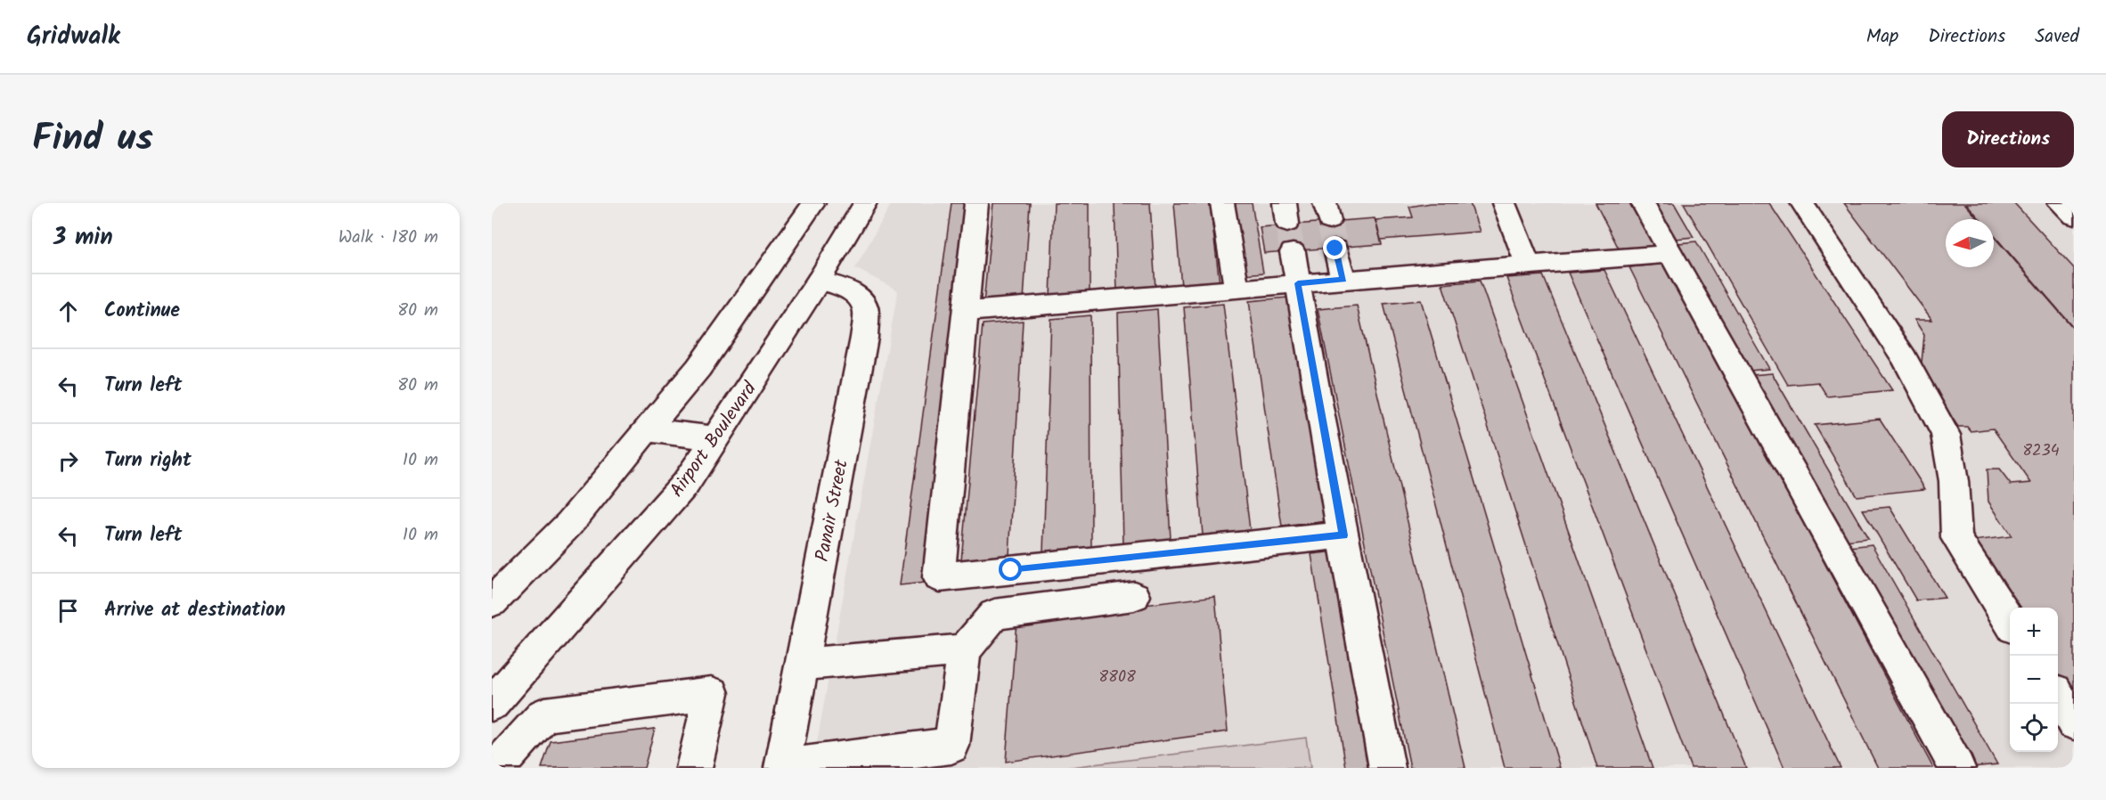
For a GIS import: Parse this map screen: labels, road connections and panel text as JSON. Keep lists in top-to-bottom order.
{
  "streets": {
    "main road": ["Airport Boulevard", "Panair Street"]
  },
  "crossings": [
    ["Airport Boulevard", "Panair Street"]
  ],
  "house_numbers": ["8234", "8808"],
  "north": "left",
  "page": {
    "header": "Gridwalk",
    "nav": ["Map", "Directions", "Saved"],
    "title": "Find us",
    "buttons": "Directions",
    "heading": ["3 min", "Walk · 180 m"],
    "list": [
      ["Continue", "80 m"],
      ["Turn left", "80 m"],
      ["Turn right", "10 m"],
      ["Turn left", "10 m"],
      "Arrive at destination"
    ],
    "map_buttons": ["+", "−"]
  }
}
